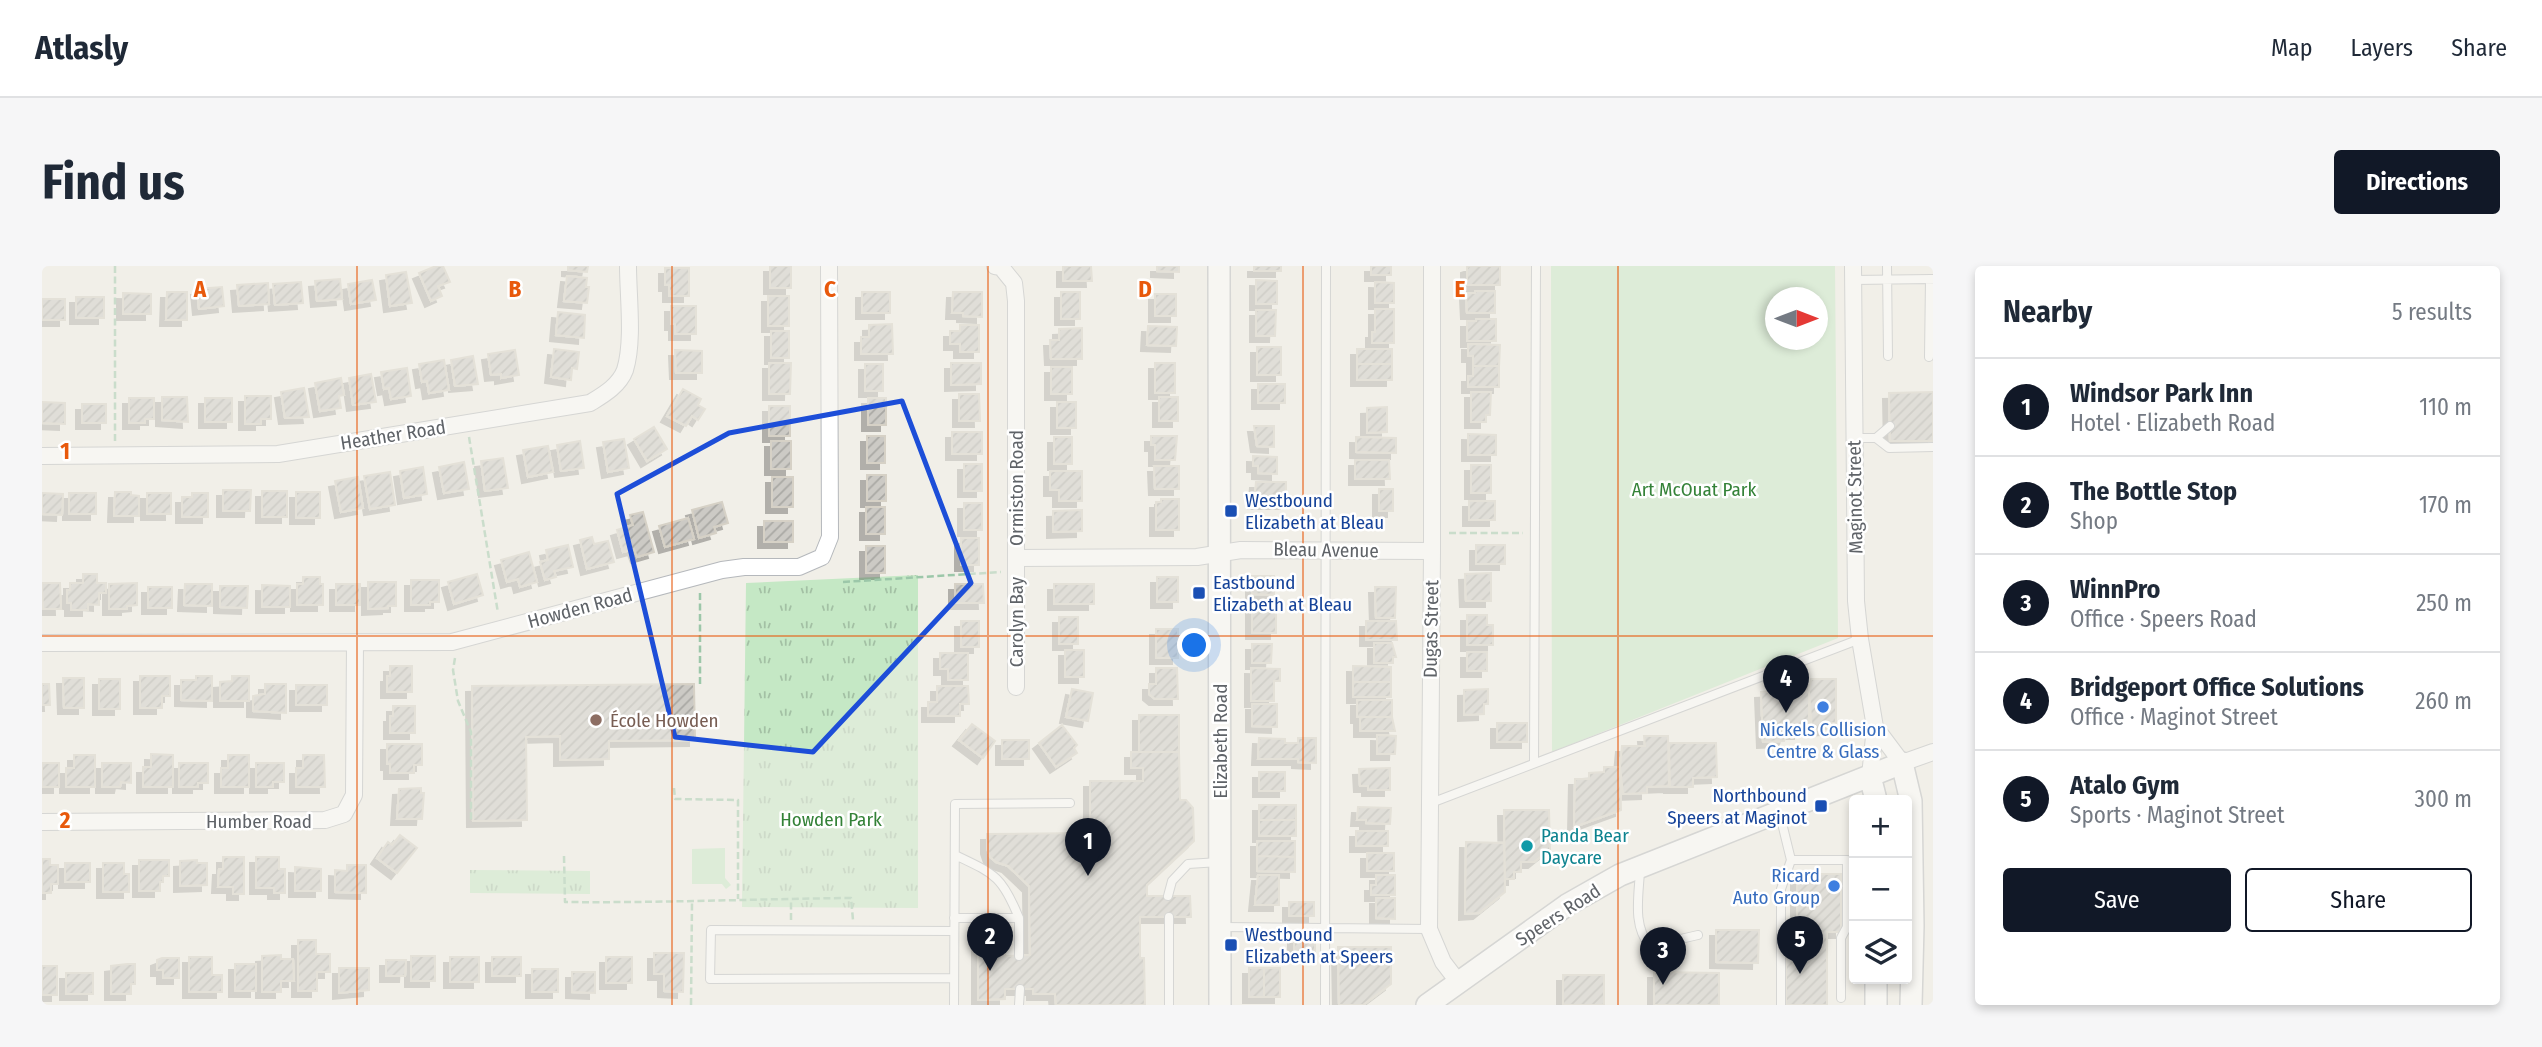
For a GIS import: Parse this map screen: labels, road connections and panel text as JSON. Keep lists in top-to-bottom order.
{
  "streets": {
    "street": [
      "Heather Road",
      "Ormiston Road",
      "Maginot Street",
      "Bleau Avenue",
      "Howden Road",
      "Carolyn Bay",
      "Dugas Street",
      "Elizabeth Road",
      "Humber Road",
      "Speers Road"
    ]
  },
  "crossings": [
    ["Ormiston Road", "Bleau Avenue"],
    ["Ormiston Road", "Carolyn Bay"],
    ["Ormiston Road", "Elizabeth Road"],
    ["Maginot Street", "Speers Road"],
    ["Bleau Avenue", "Dugas Street"],
    ["Bleau Avenue", "Elizabeth Road"],
    ["Howden Road", "Humber Road"],
    ["Dugas Street", "Speers Road"]
  ],
  "parks": ["Art McOuat Park", "Howden Park"],
  "places": {
    "transit": [
      "Westbound Elizabeth at Bleau",
      "Eastbound Elizabeth at Bleau",
      "Northbound Speers at Maginot",
      "Westbound Elizabeth at Speers"
    ],
    "other": [
      "Nickels Collision Centre & Glass",
      "École Howden",
      "Panda Bear Daycare",
      "Ricard Auto Group"
    ]
  },
  "north": "right",
  "page": {
    "header": "Atlasly",
    "nav": ["Map", "Layers", "Share"],
    "buttons": [
      "Directions",
      ["Save", "Share"]
    ],
    "title": "Find us",
    "heading": ["Nearby", "5 results"],
    "list": [
      {
        "mark": "1",
        "name": "Windsor Park Inn",
        "note": "Hotel · Elizabeth Road",
        "value": "110 m"
      },
      {
        "mark": "2",
        "name": "The Bottle Stop",
        "note": "Shop",
        "value": "170 m"
      },
      {
        "mark": "3",
        "name": "WinnPro",
        "note": "Office · Speers Road",
        "value": "250 m"
      },
      {
        "mark": "4",
        "name": "Bridgeport Office Solutions",
        "note": "Office · Maginot Street",
        "value": "260 m"
      },
      {
        "mark": "5",
        "name": "Atalo Gym",
        "note": "Sports · Maginot Street",
        "value": "300 m"
      }
    ],
    "pins": [
      "4",
      "1",
      "2",
      "5",
      "3"
    ],
    "map_buttons": ["+", "−"]
  },
  "grid": {
    "columns": [
      "A",
      "B",
      "C",
      "D",
      "E"
    ],
    "rows": ["1", "2"]
  }
}
